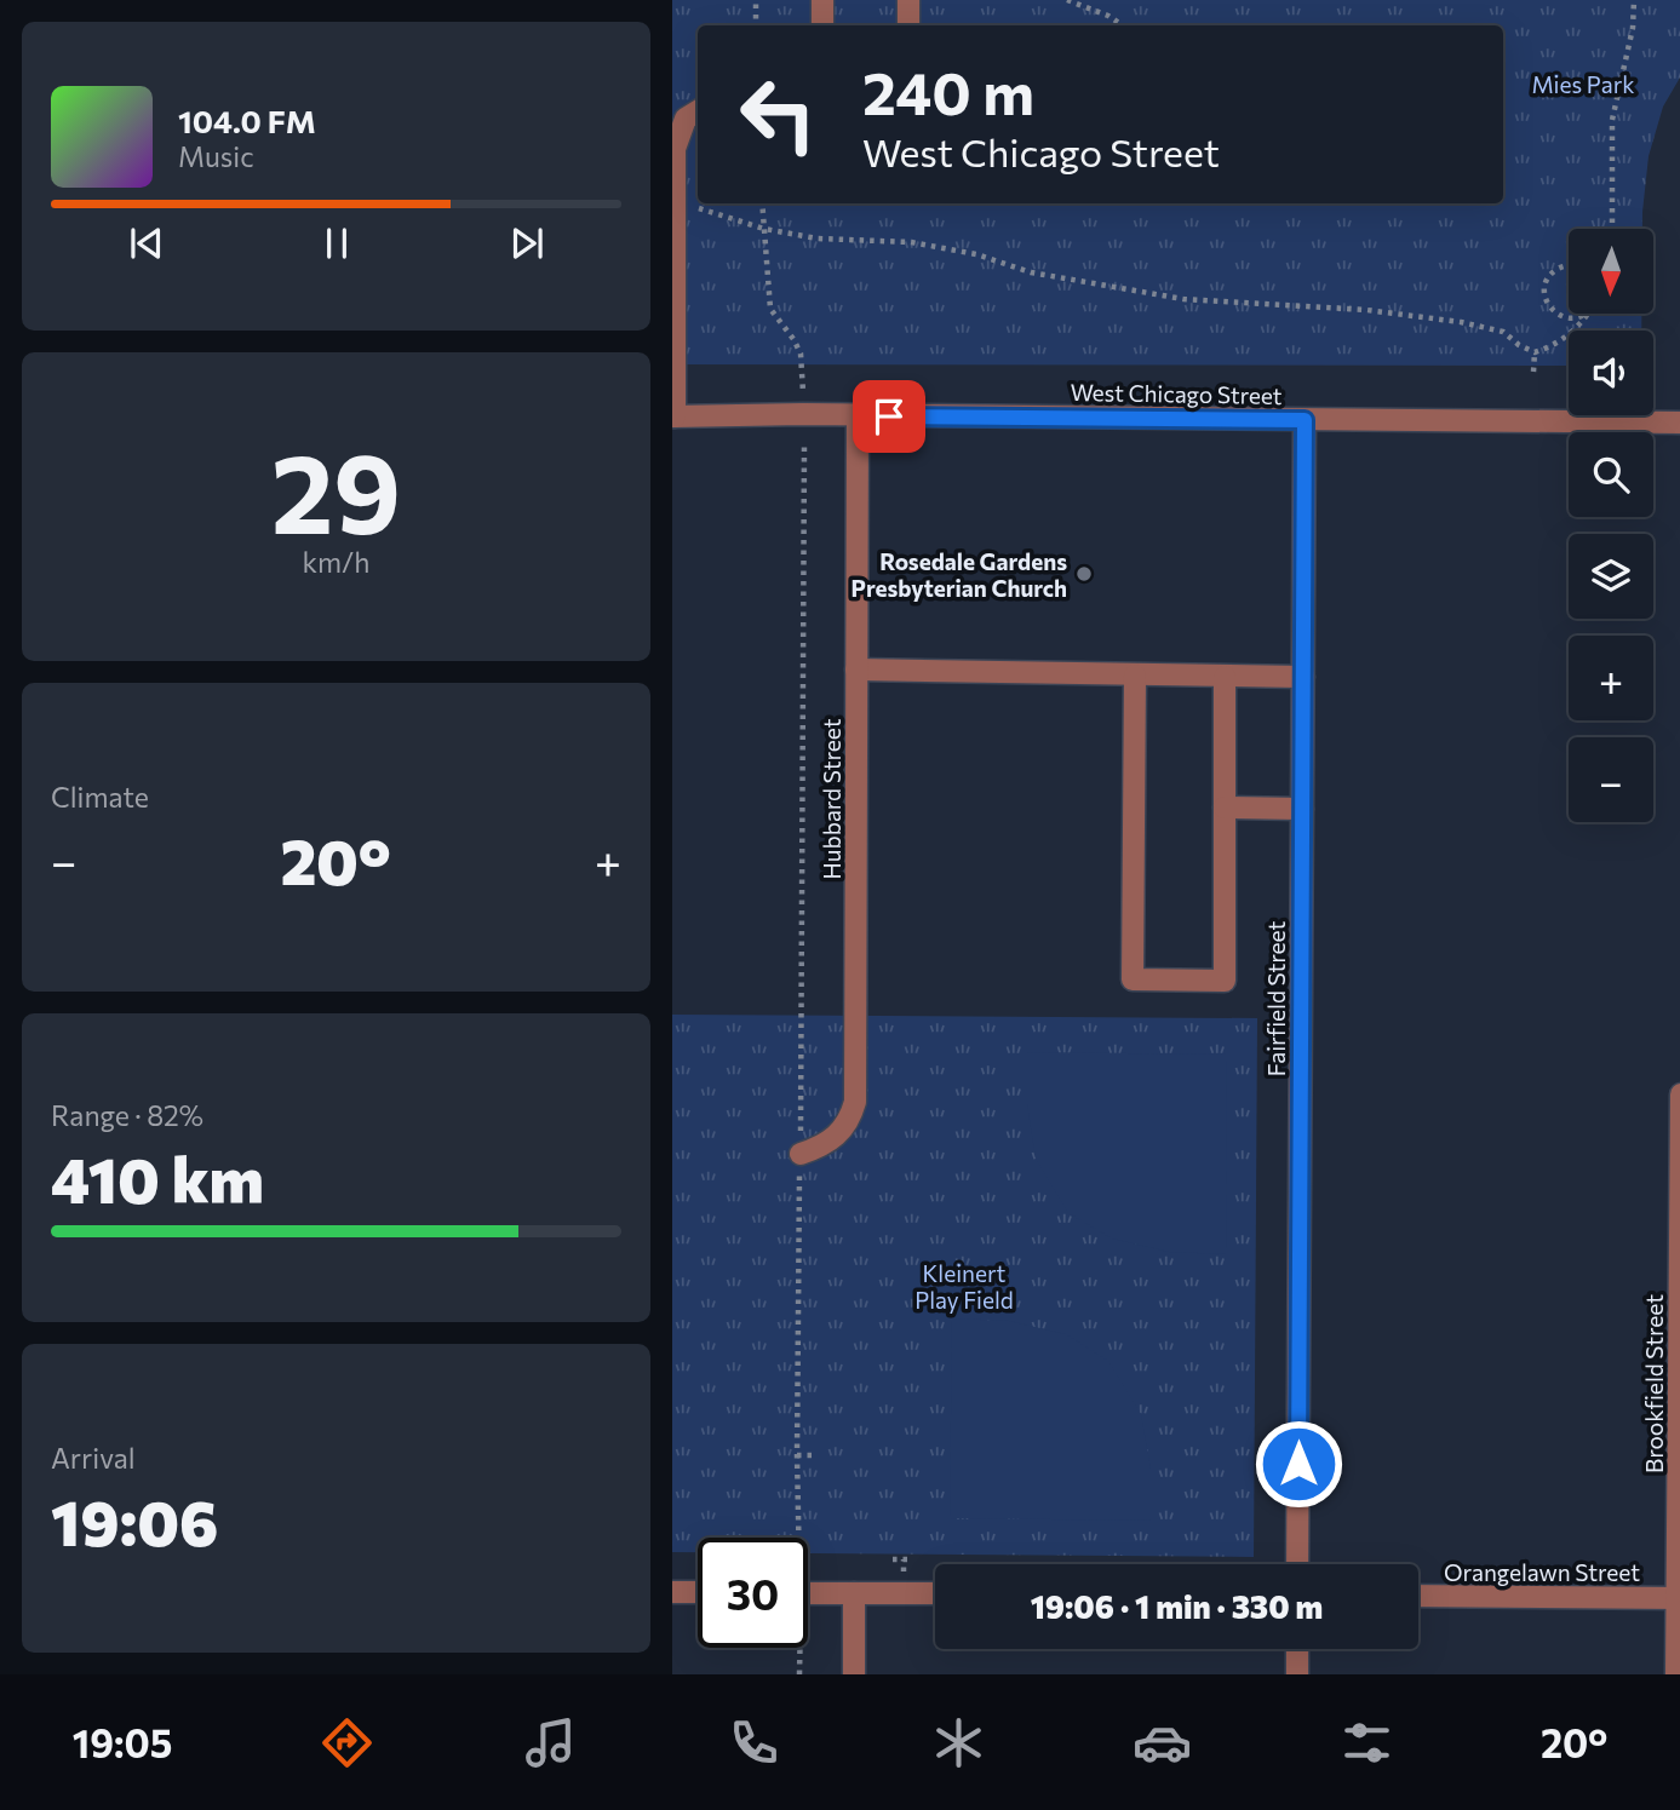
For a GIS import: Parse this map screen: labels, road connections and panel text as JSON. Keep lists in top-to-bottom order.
{
  "streets": {
    "street": [
      "West Chicago Street",
      "Hubbard Street",
      "Fairfield Street",
      "Brookfield Street",
      "Orangelawn Street"
    ]
  },
  "crossings": [
    ["West Chicago Street", "Hubbard Street"],
    ["West Chicago Street", "Fairfield Street"],
    ["Brookfield Street", "Orangelawn Street"]
  ],
  "parks": ["Mies Park", "Kleinert Play Field"],
  "places": ["Rosedale Gardens Presbyterian Church"],
  "north": "bottom",
  "page": {
    "turn": ["240 m", "West Chicago Street"],
    "song": ["104.0 FM", "Music"],
    "map_buttons": ["+", "−"],
    "tile": [
      ["29", "km/h"],
      "Climate",
      ["Range · 82%", "410 km"],
      ["Arrival", "19:06"]
    ],
    "heat": ["−", "20°", "+"],
    "limit": "30",
    "trip": "19:06 · 1 min · 330 m",
    "tabs": ["19:05", "20°"]
  }
}
